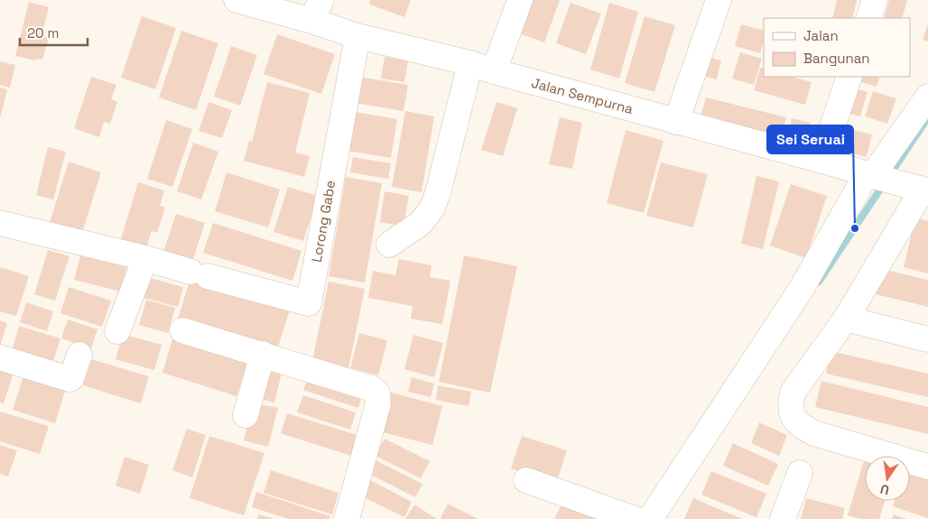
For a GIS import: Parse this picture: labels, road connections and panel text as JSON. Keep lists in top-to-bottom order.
{
  "streets": {
    "street": ["Jalan Sempurna", "Lorong Gabe"]
  },
  "crossings": [
    ["Jalan Sempurna", "Lorong Gabe"]
  ],
  "places": ["Sei Seruai"],
  "legend": ["Jalan", "Bangunan"],
  "scale_bar": "20 m",
  "north": "bottom"
}
